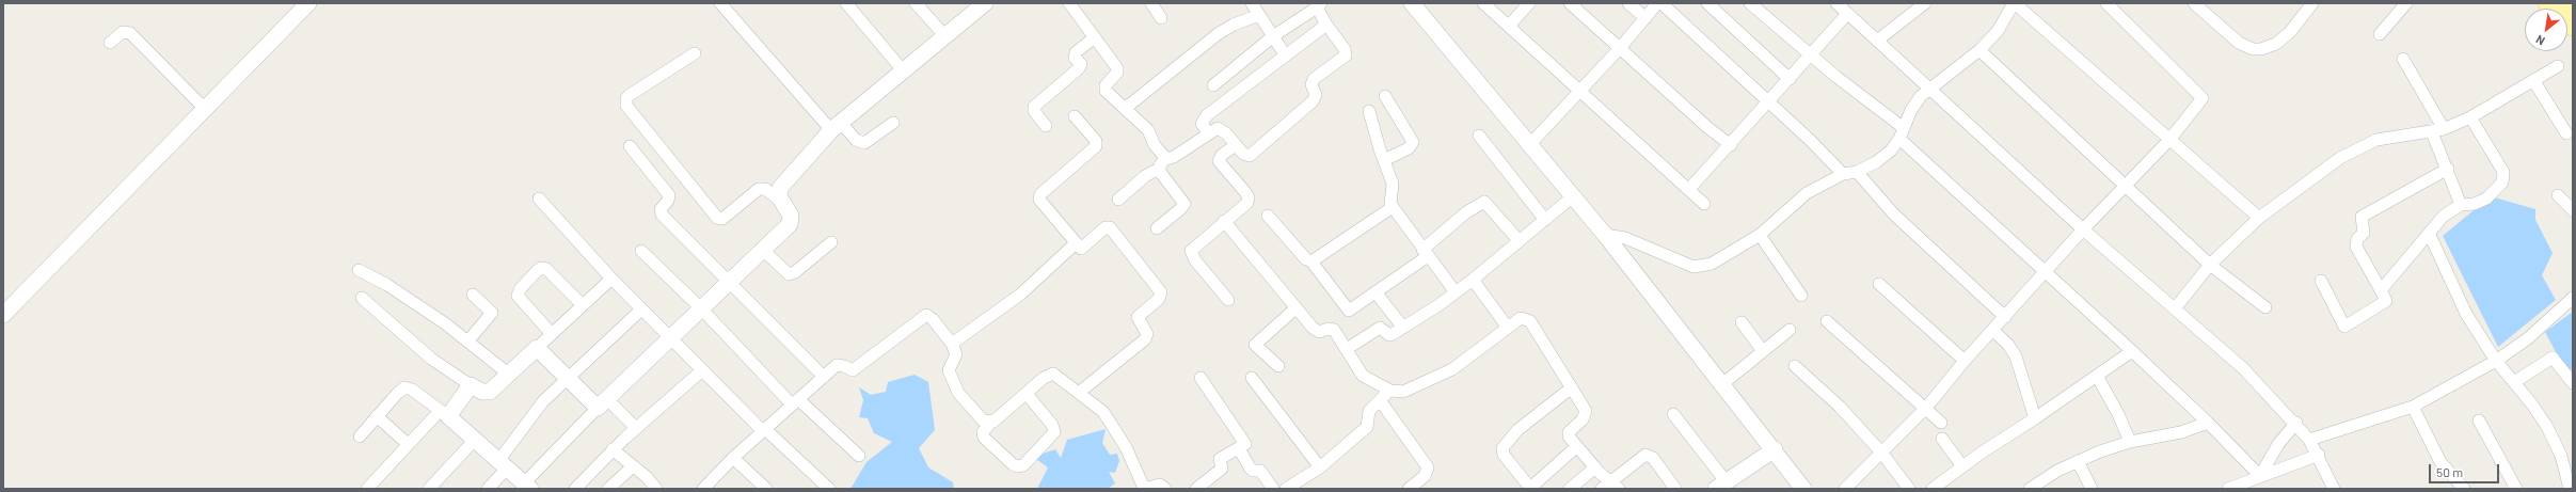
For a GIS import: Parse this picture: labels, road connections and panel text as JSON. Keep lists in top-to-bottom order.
{
  "scale_bar": "50 m",
  "north": "bottom left"
}
